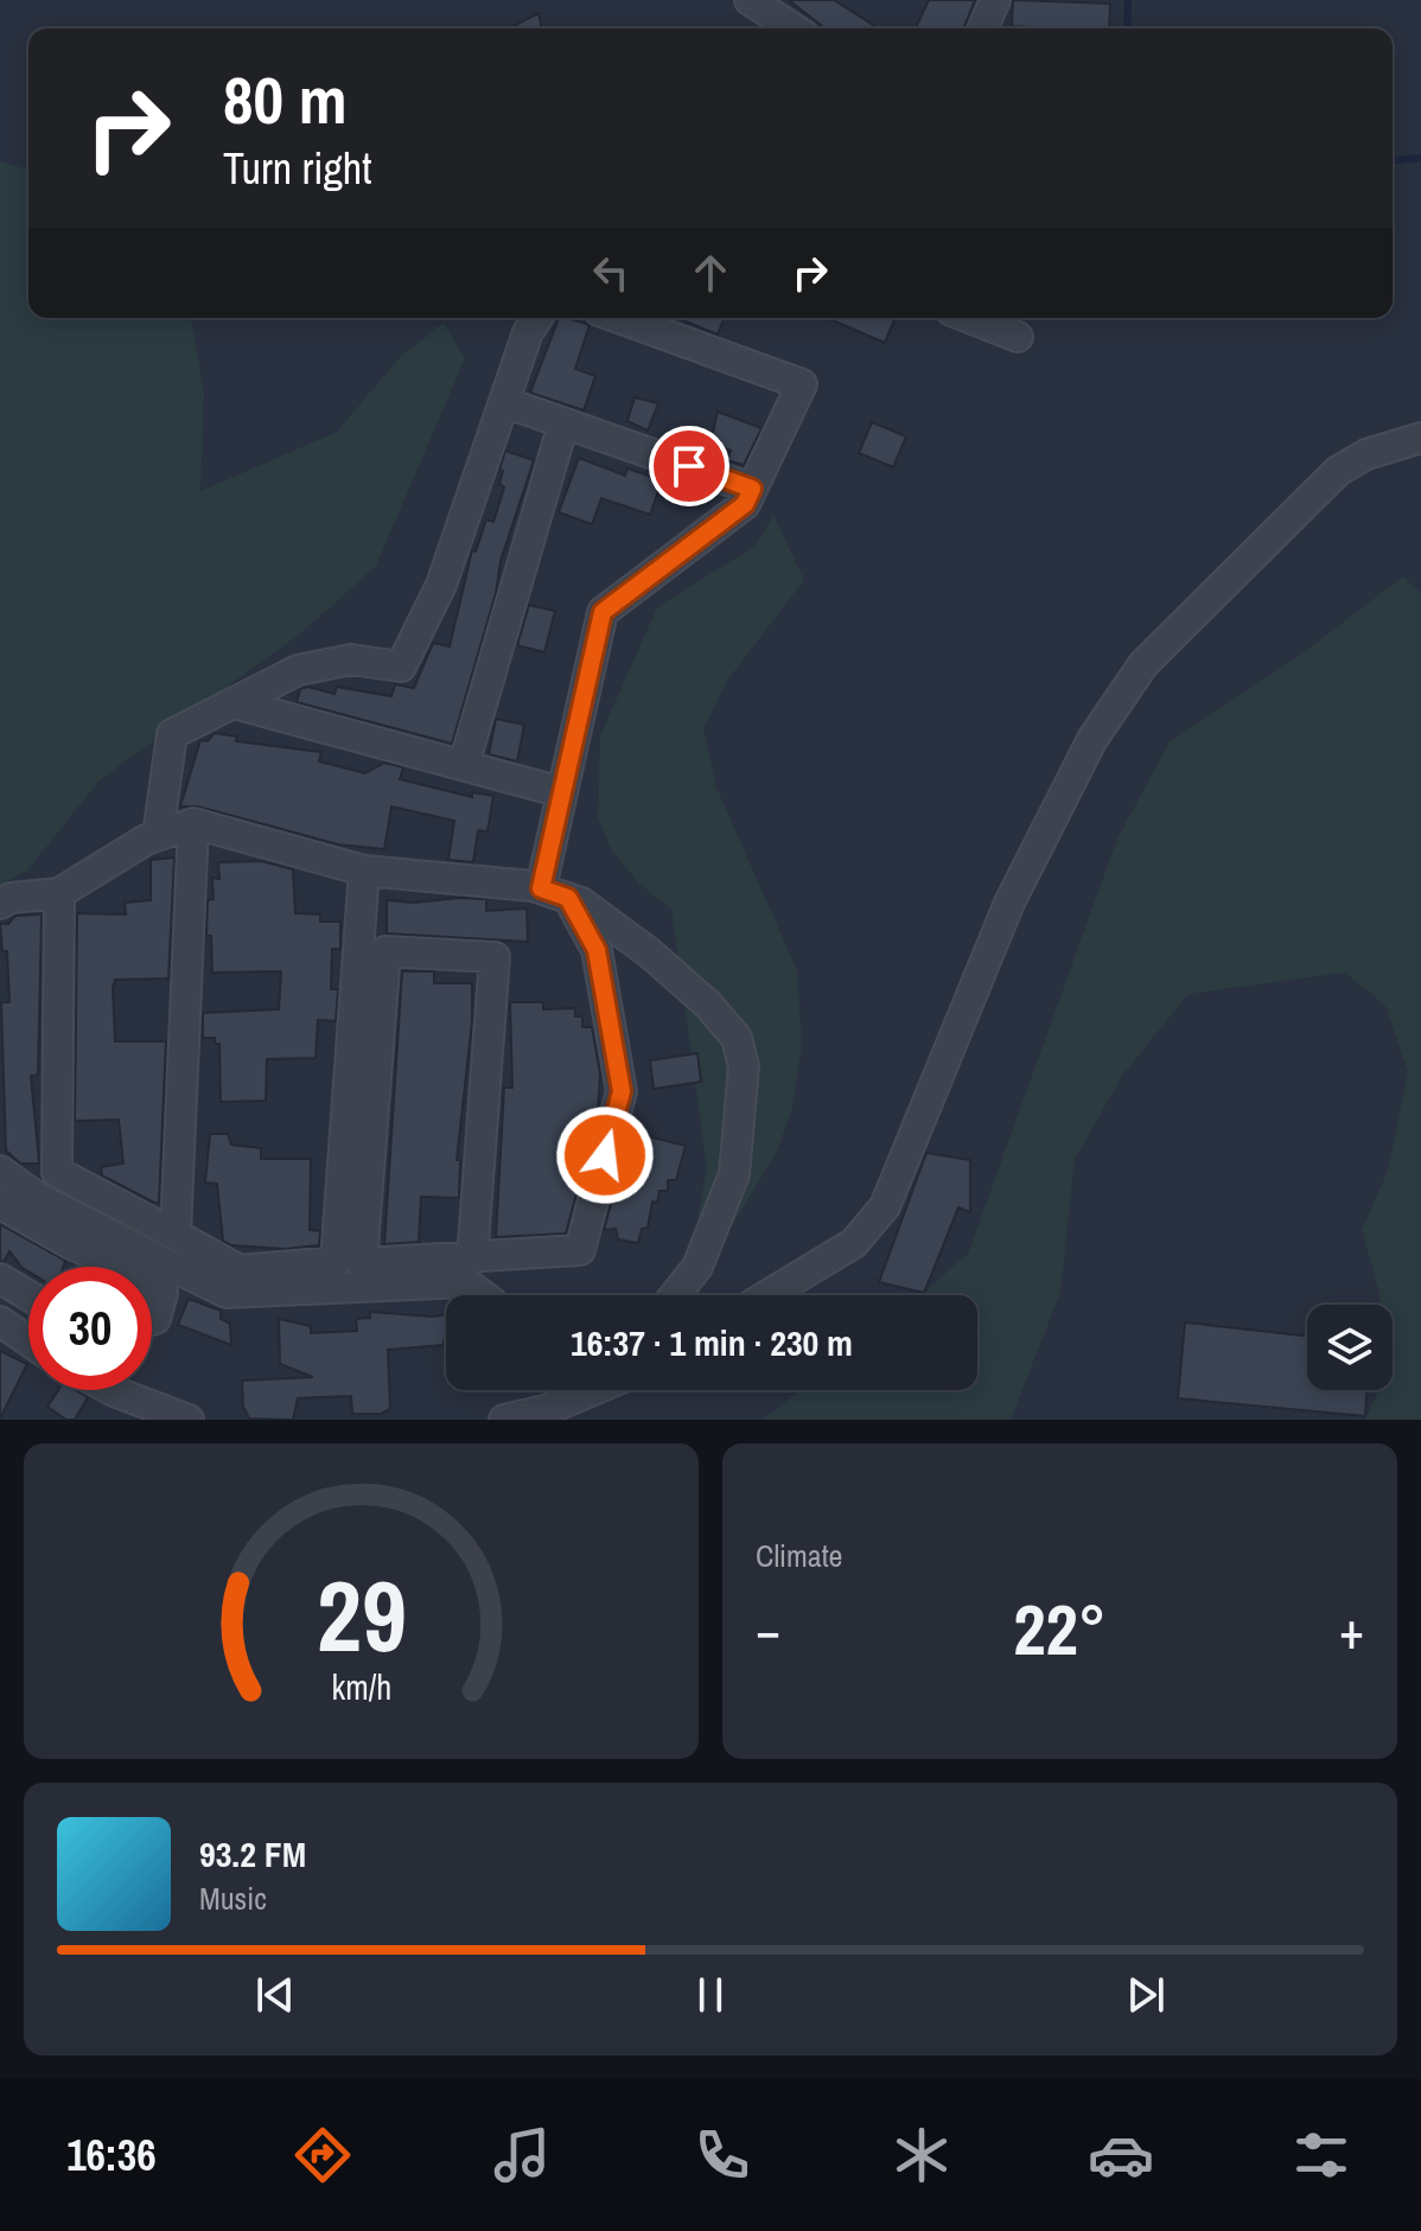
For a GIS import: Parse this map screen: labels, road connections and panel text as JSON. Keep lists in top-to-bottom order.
{
  "page": {
    "turn": ["80 m", "Turn right"],
    "limit": "30",
    "trip": "16:37 · 1 min · 230 m",
    "tile": "Climate",
    "heat": ["−", "22°", "+"],
    "song": ["93.2 FM", "Music"],
    "tabs": "16:36",
    "gauge": ["29", "km/h"]
  }
}
